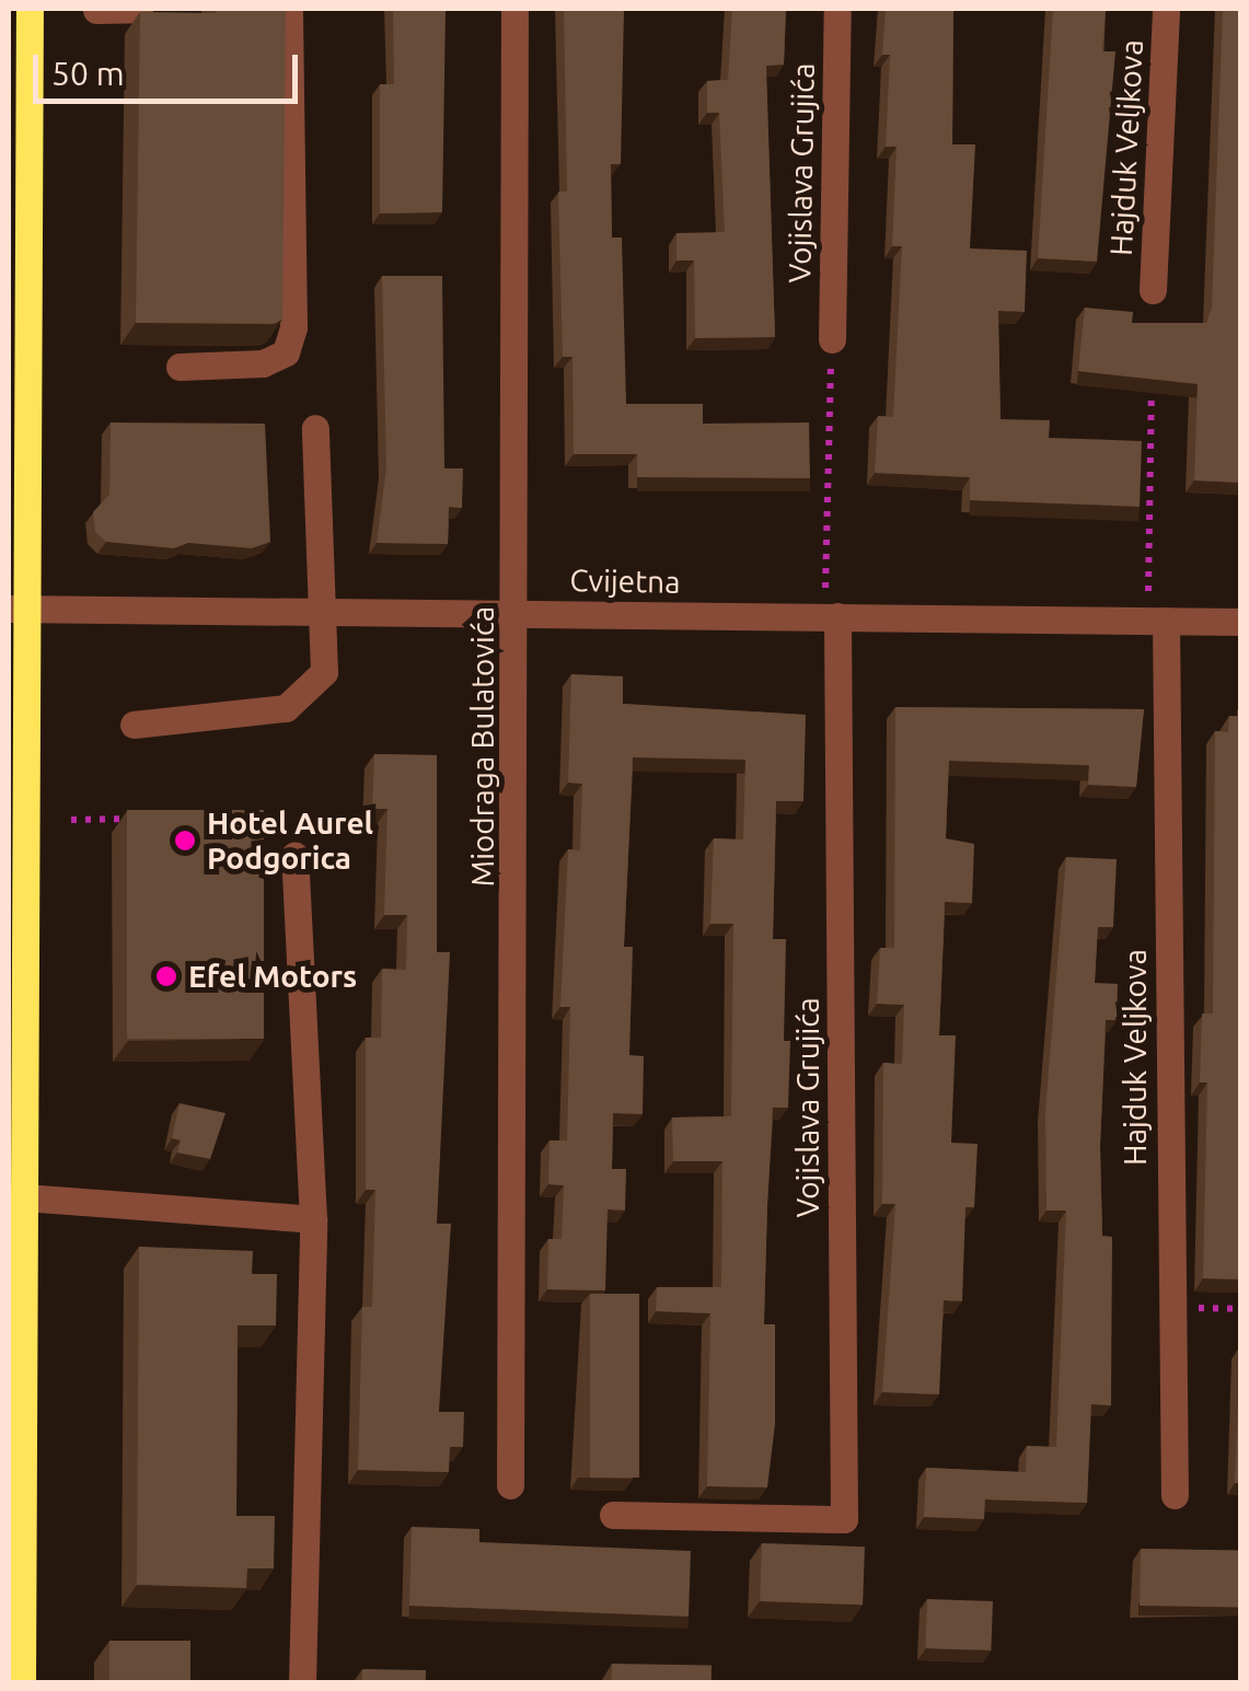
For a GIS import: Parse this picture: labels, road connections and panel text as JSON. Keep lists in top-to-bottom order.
{
  "streets": {
    "street": [
      "Hajduk Veljkova",
      "Vojislava Grujića",
      "Cvijetna",
      "Miodraga Bulatovića"
    ]
  },
  "crossings": [
    ["Hajduk Veljkova", "Cvijetna"],
    ["Vojislava Grujića", "Cvijetna"],
    ["Cvijetna", "Miodraga Bulatovića"]
  ],
  "places": ["Hotel Aurel Podgorica", "Efel Motors"],
  "scale_bar": "50 m"
}
